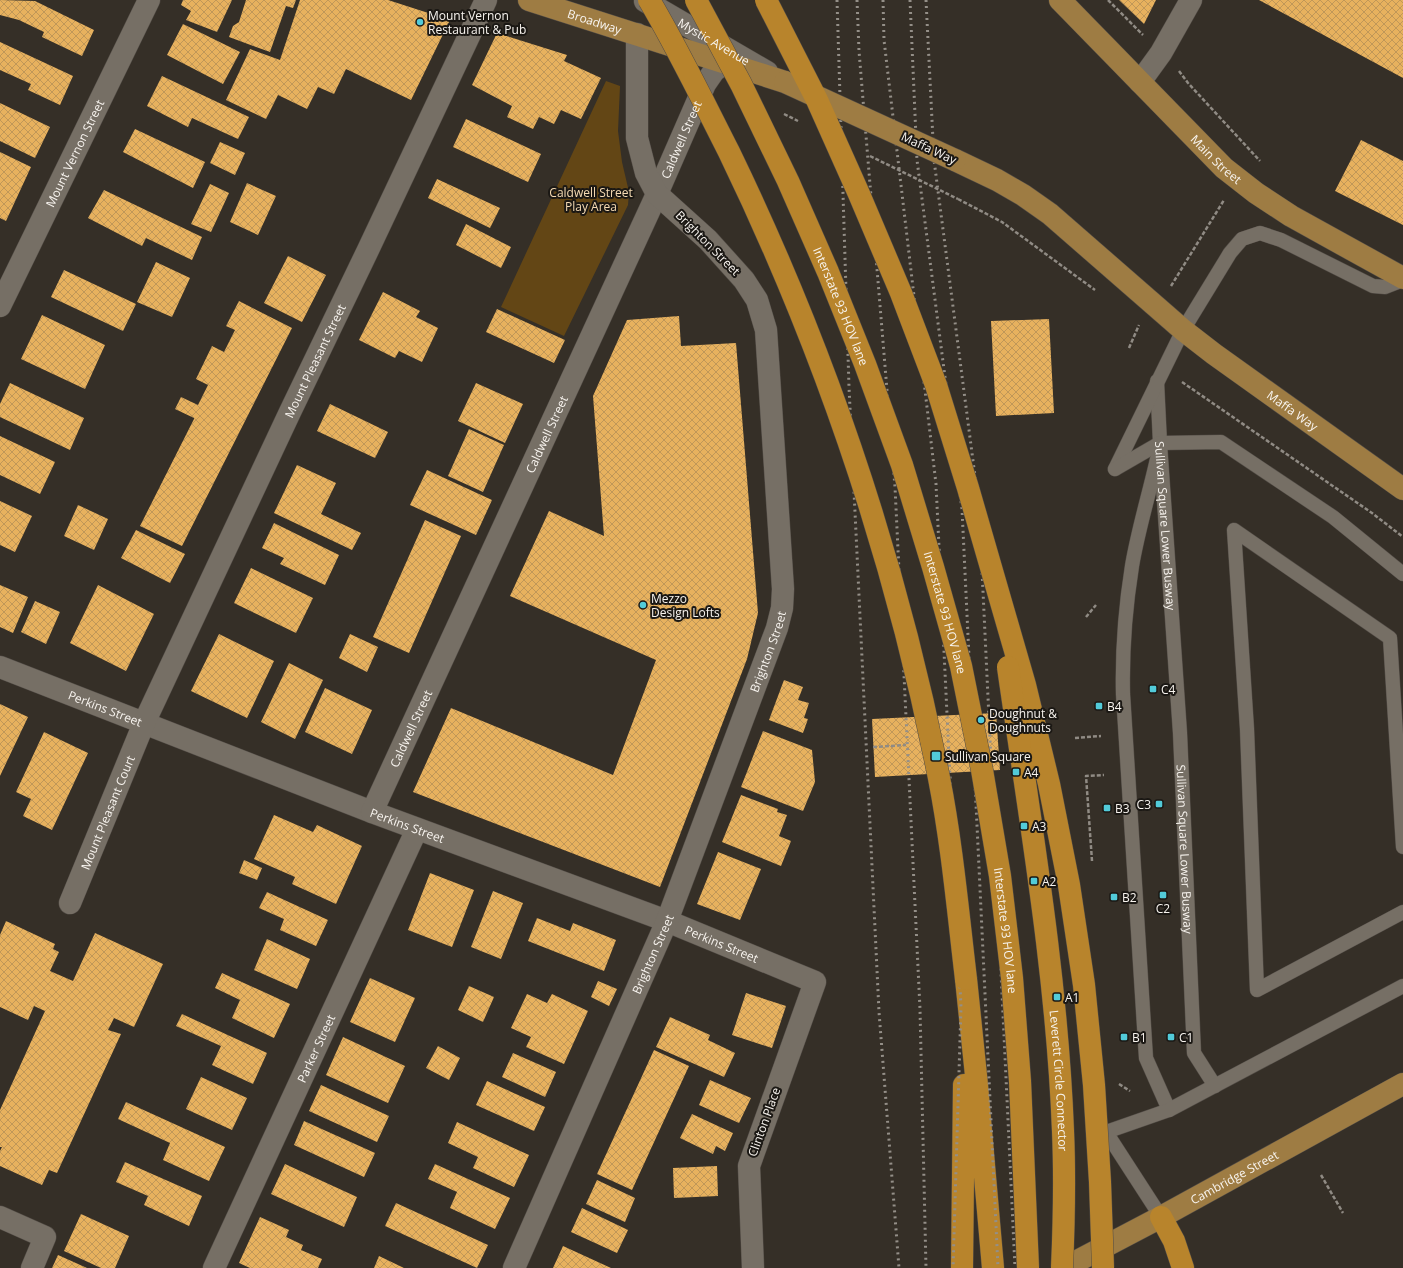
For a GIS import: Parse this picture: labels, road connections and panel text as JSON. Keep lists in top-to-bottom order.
{
  "streets": {
    "highway": ["Interstate 93 HOV lane", "Leverett Circle Connector"],
    "main road": [
      "Broadway",
      "Maffa Way",
      "Main Street",
      "Cambridge Street"
    ],
    "street": [
      "Mystic Avenue",
      "Caldwell Street",
      "Mount Vernon Street",
      "Brighton Street",
      "Mount Pleasant Street",
      "Perkins Street",
      "Mount Pleasant Court",
      "Parker Street",
      "Clinton Place"
    ],
    "lane": ["Sullivan Square Lower Busway"]
  },
  "crossings": [
    ["Broadway", "Maffa Way"],
    ["Broadway", "Brighton Street"],
    ["Mystic Avenue", "Maffa Way"],
    ["Caldwell Street", "Maffa Way"],
    ["Caldwell Street", "Brighton Street"],
    ["Caldwell Street", "Perkins Street"],
    ["Maffa Way", "Brighton Street"],
    ["Brighton Street", "Perkins Street"],
    ["Mount Pleasant Street", "Perkins Street"],
    ["Mount Pleasant Street", "Mount Pleasant Court"],
    ["Perkins Street", "Mount Pleasant Court"],
    ["Perkins Street", "Parker Street"],
    ["Perkins Street", "Clinton Place"],
    ["Leverett Circle Connector", "Cambridge Street"]
  ],
  "parks": ["Caldwell Street Play Area"],
  "places": {
    "other": ["Mount Vernon Restaurant & Pub", "Mezzo Design Lofts", "Doughnut & Doughnuts"],
    "transit": [
      "C4",
      "B4",
      "Sullivan Square",
      "A4",
      "C3",
      "B3",
      "A3",
      "A2",
      "C2",
      "B2",
      "A1",
      "B1",
      "C1"
    ]
  }
}
